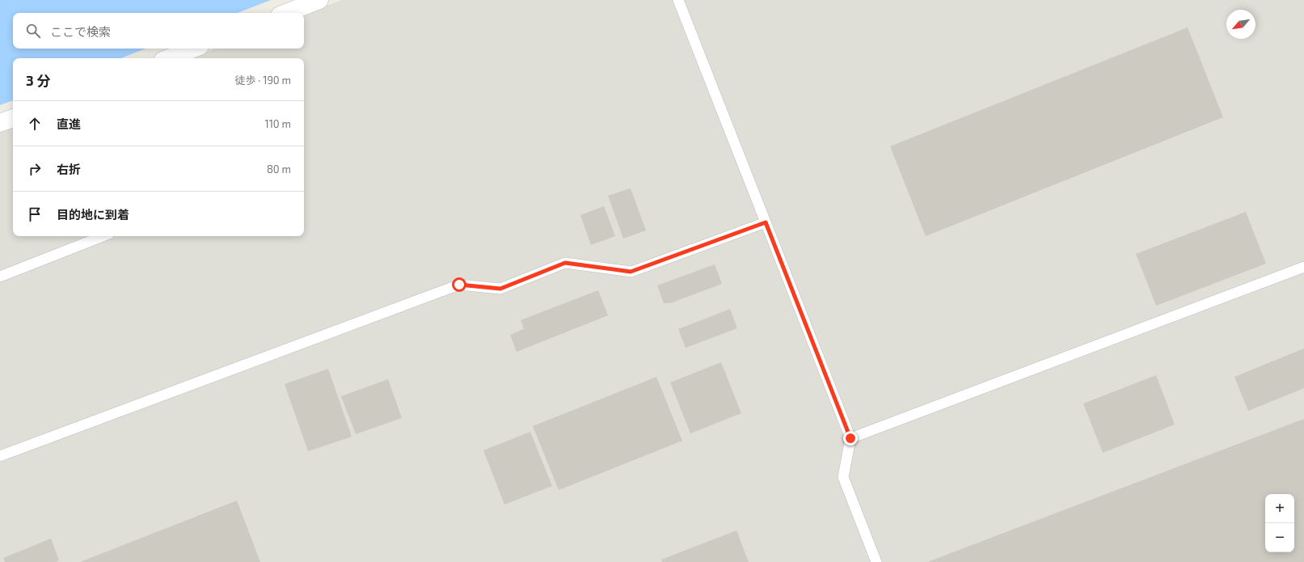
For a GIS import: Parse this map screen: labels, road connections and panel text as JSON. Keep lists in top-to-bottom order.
{
  "north": "bottom left",
  "page": {
    "search": "ここで検索",
    "heading": ["3 分", "徒歩 · 190 m"],
    "list": [
      ["直進", "110 m"],
      ["右折", "80 m"],
      "目的地に到着"
    ],
    "map_buttons": ["+", "−"]
  }
}
